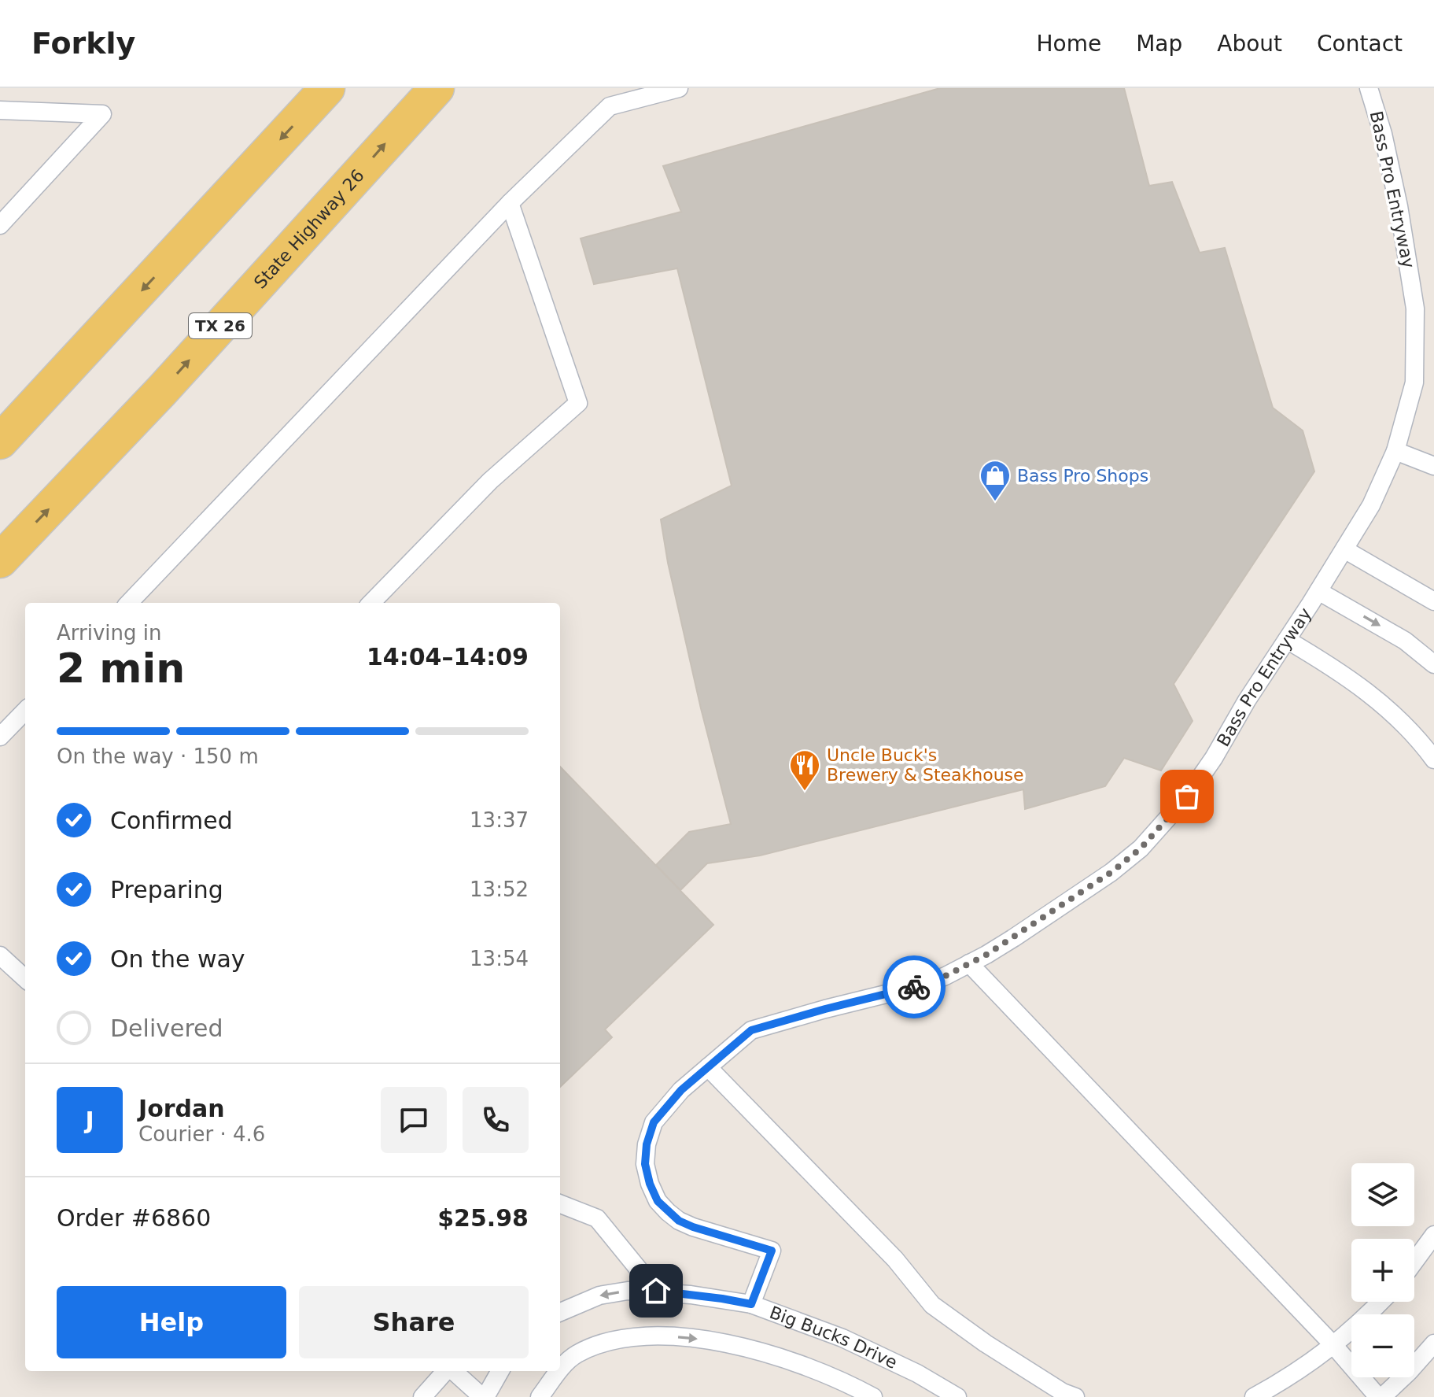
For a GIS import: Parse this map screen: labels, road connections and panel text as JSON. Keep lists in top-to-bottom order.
{
  "streets": {
    "main road": ["State Highway 26", "TX 26"],
    "lane": ["Bass Pro Entryway", "Big Bucks Drive"]
  },
  "crossings": [
    ["Bass Pro Entryway", "Big Bucks Drive"]
  ],
  "places": {
    "shop": ["Bass Pro Shops"],
    "restaurant": ["Uncle Buck's Brewery & Steakhouse"]
  },
  "page": {
    "header": "Forkly",
    "nav": [
      "Home",
      "Map",
      "About",
      "Contact"
    ],
    "heading": ["2 min", "Arriving in", "14:04–14:09"],
    "panel": [
      "Jordan",
      "Courier · 4.6",
      "Order #6860",
      "$25.98"
    ],
    "bar": "On the way · 150 m",
    "list": [
      ["Confirmed", "13:37"],
      ["Preparing", "13:52"],
      ["On the way", "13:54"],
      "Delivered"
    ],
    "round": "J",
    "map_buttons": ["+", "−"],
    "buttons": ["Help", "Share"]
  }
}
